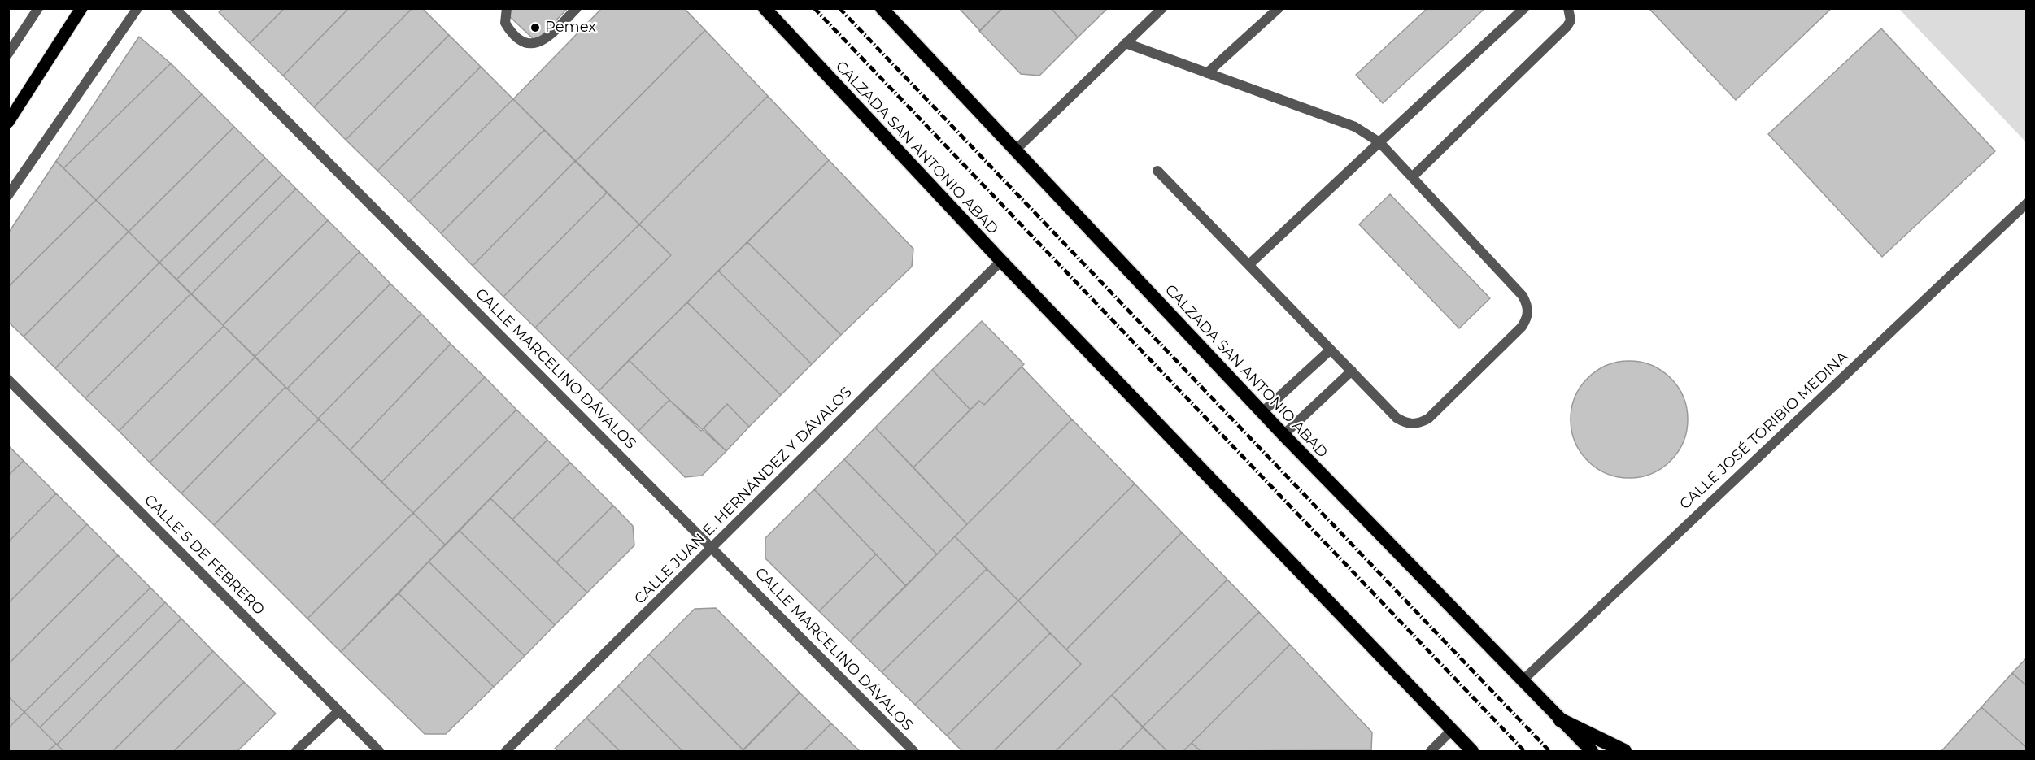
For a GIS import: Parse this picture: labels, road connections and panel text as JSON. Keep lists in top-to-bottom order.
{
  "streets": {
    "highway": ["CALZADA SAN ANTONIO ABAD"],
    "street": [
      "CALLE MARCELINO DÁVALOS",
      "CALLE JOSÉ TORIBIO MEDINA",
      "CALLE JUAN E. HERNÁNDEZ Y DÁVALOS",
      "CALLE 5 DE FEBRERO"
    ]
  },
  "crossings": [
    ["CALZADA SAN ANTONIO ABAD", "CALLE JOSÉ TORIBIO MEDINA"],
    ["CALZADA SAN ANTONIO ABAD", "CALLE JUAN E. HERNÁNDEZ Y DÁVALOS"],
    ["CALLE MARCELINO DÁVALOS", "CALLE JUAN E. HERNÁNDEZ Y DÁVALOS"]
  ],
  "places": ["Pemex"]
}
